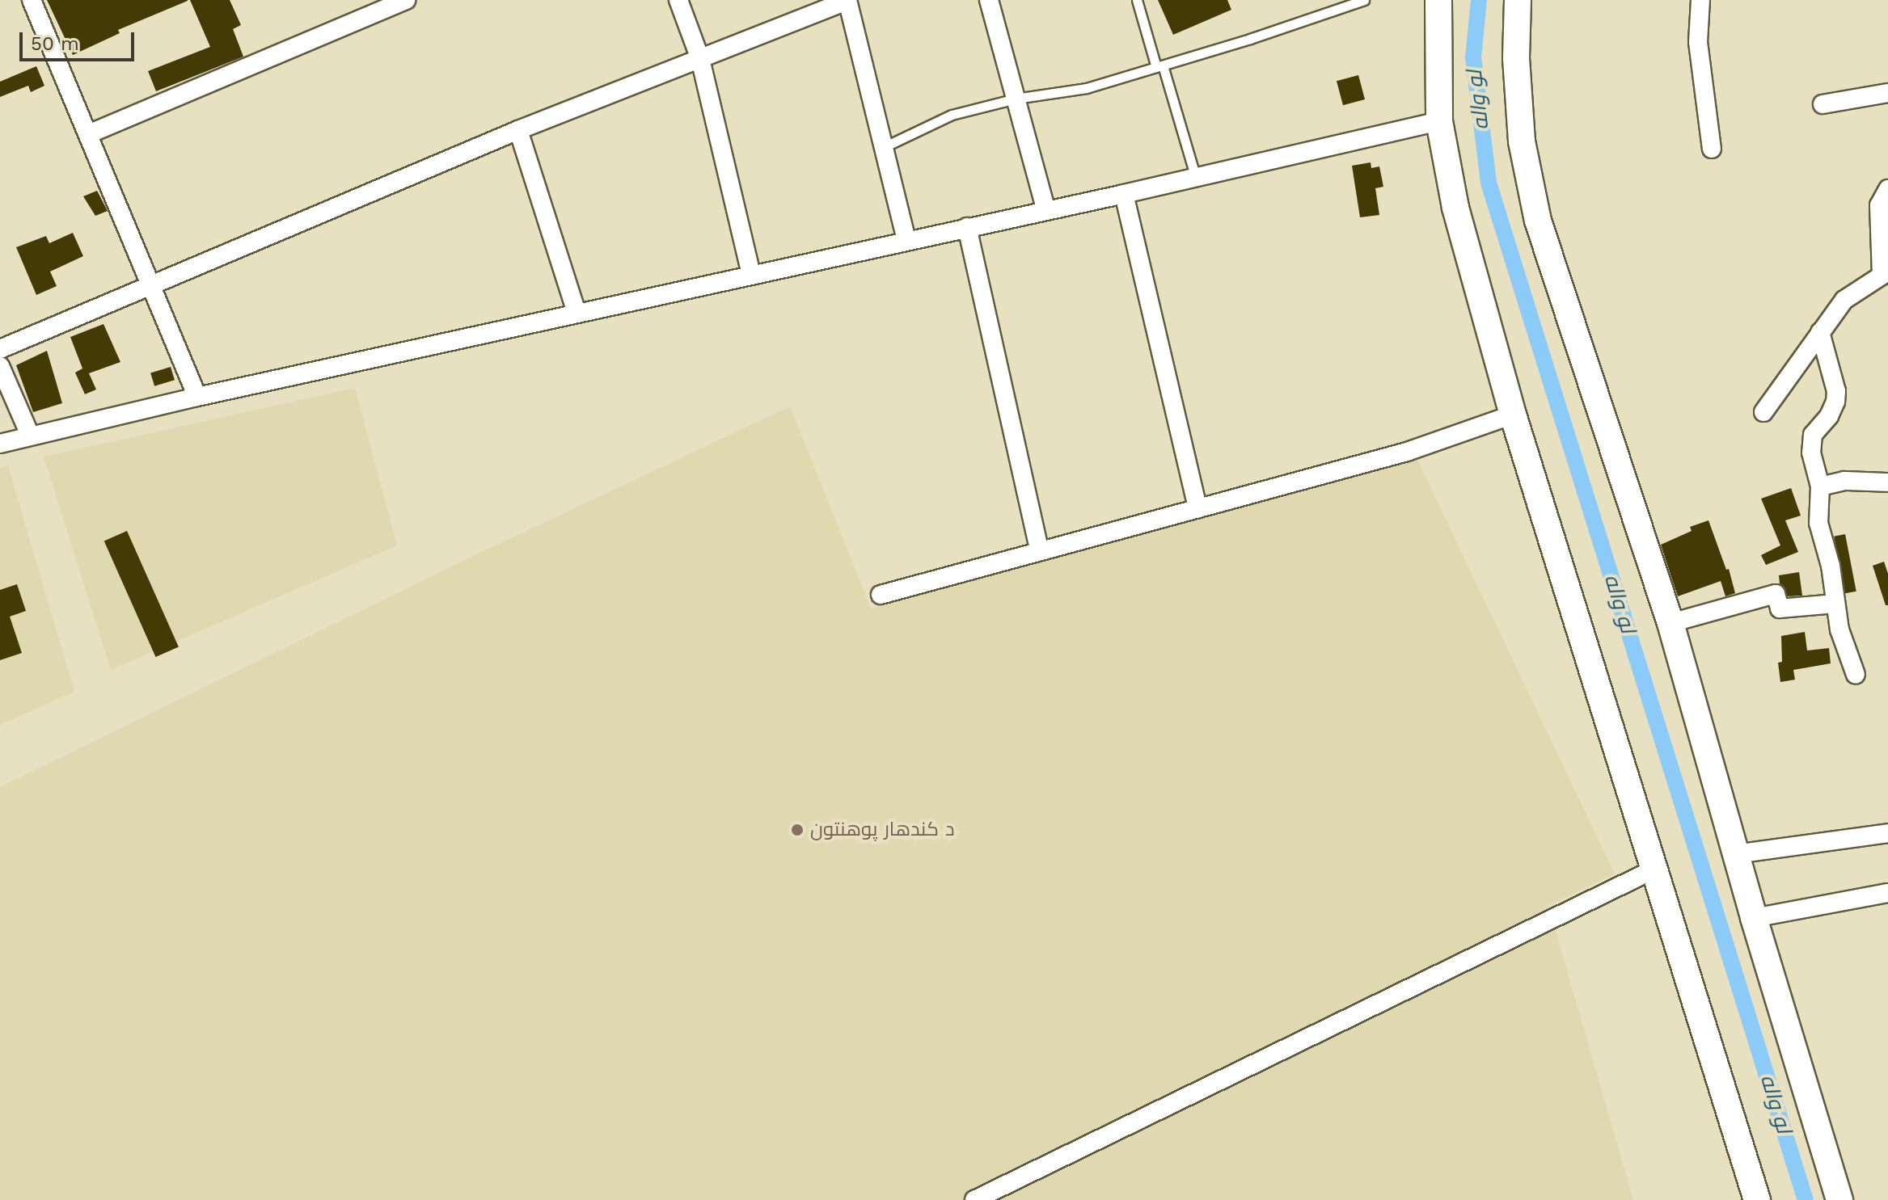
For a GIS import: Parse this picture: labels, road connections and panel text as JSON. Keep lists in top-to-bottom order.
{
  "water": ["لو واله"],
  "places": ["د کندهار پوهنتون"],
  "scale_bar": "50 m"
}
